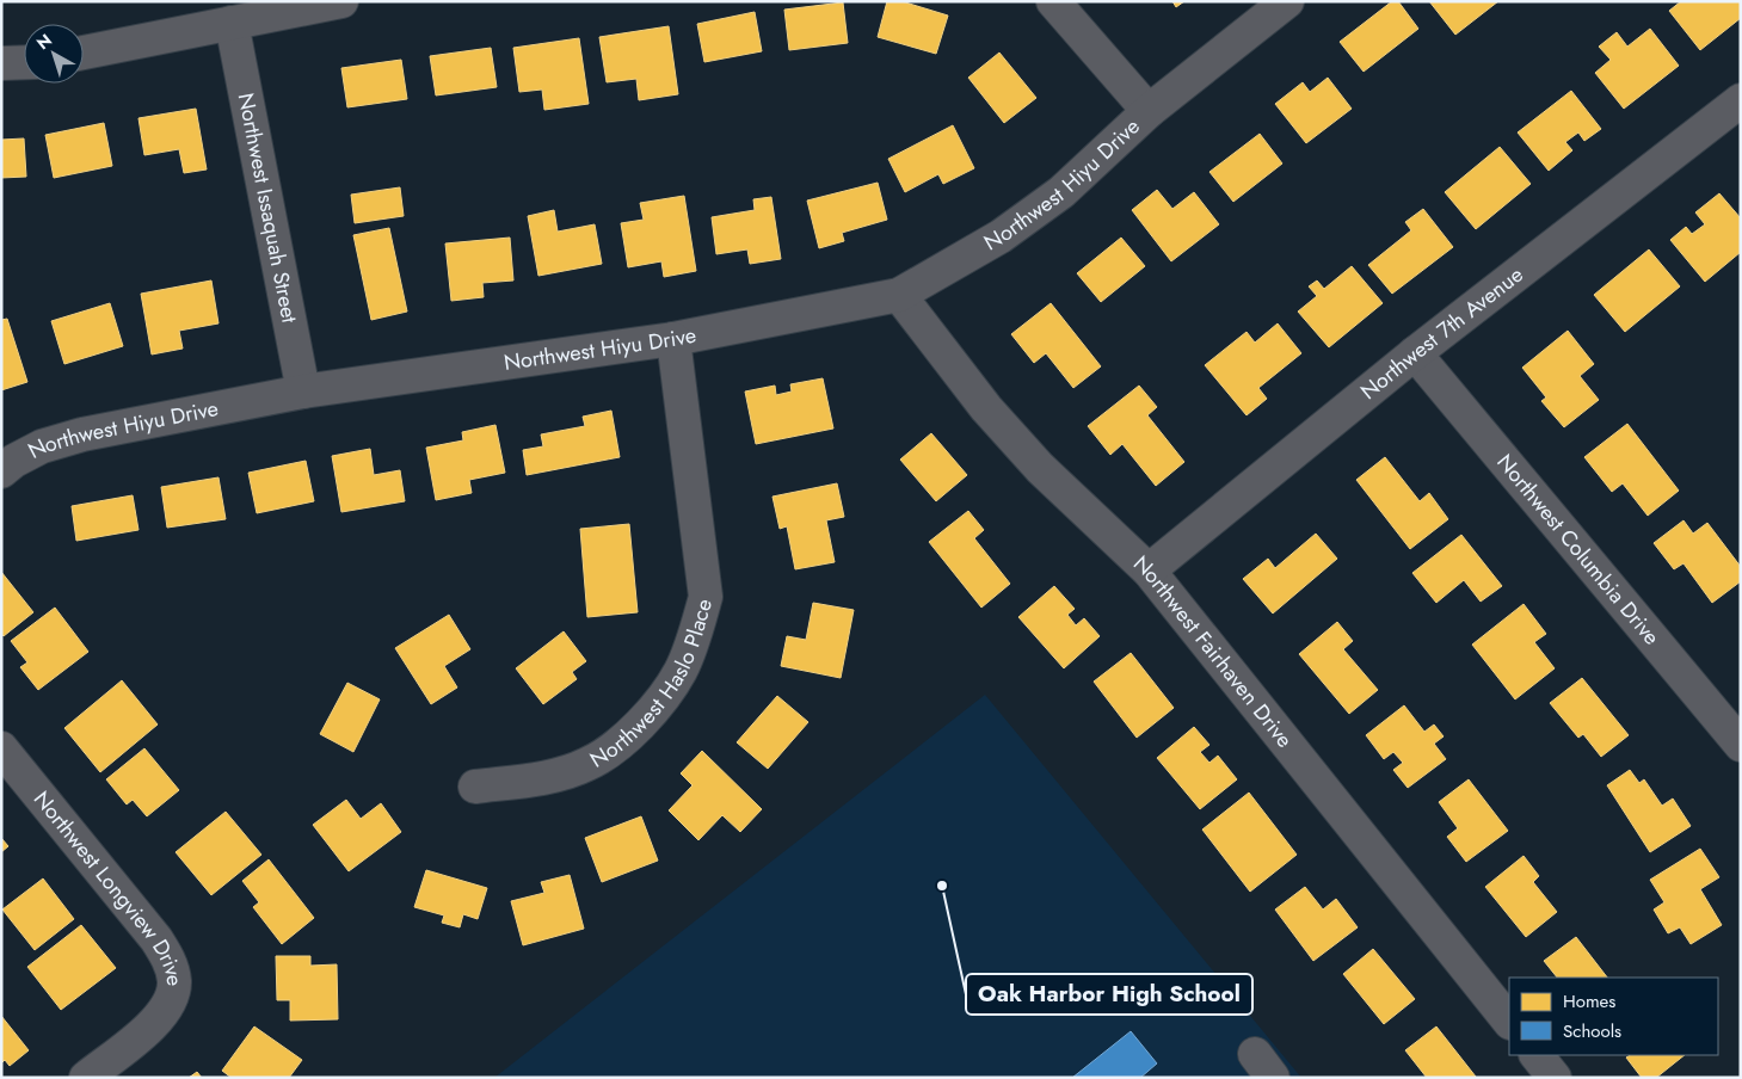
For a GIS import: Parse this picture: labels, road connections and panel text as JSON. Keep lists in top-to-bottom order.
{
  "streets": {
    "street": [
      "Northwest Hiyu Drive",
      "Northwest Issaquah Street",
      "Northwest 7th Avenue",
      "Northwest Columbia Drive",
      "Northwest Fairhaven Drive",
      "Northwest Haslo Place",
      "Northwest Longview Drive"
    ]
  },
  "crossings": [
    ["Northwest Hiyu Drive", "Northwest Issaquah Street"],
    ["Northwest Hiyu Drive", "Northwest Fairhaven Drive"],
    ["Northwest Hiyu Drive", "Northwest Haslo Place"],
    ["Northwest 7th Avenue", "Northwest Columbia Drive"],
    ["Northwest 7th Avenue", "Northwest Fairhaven Drive"]
  ],
  "places": ["Oak Harbor High School"],
  "legend": ["Homes", "Schools"],
  "north": "top left"
}
